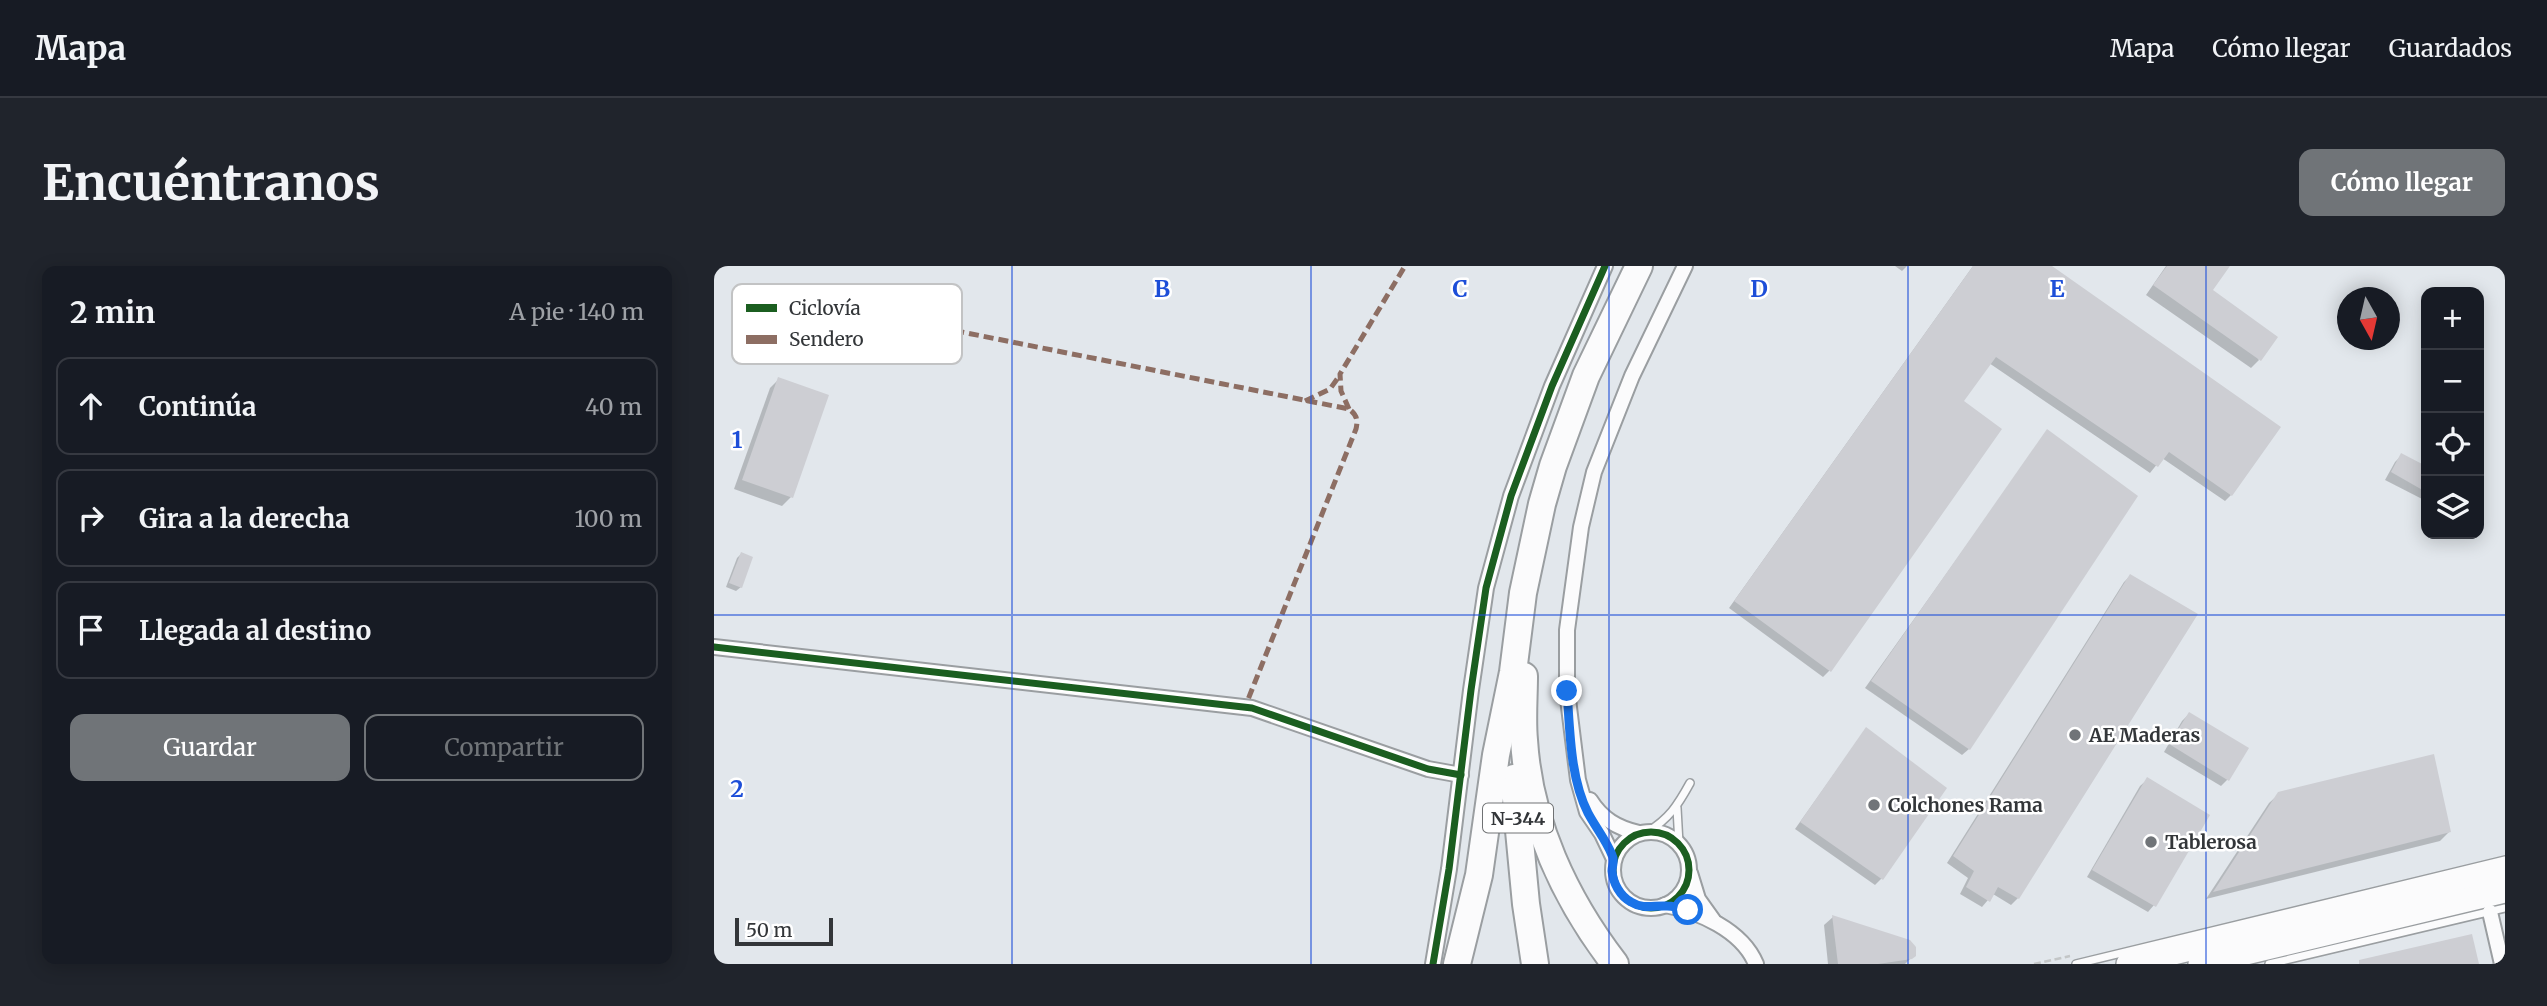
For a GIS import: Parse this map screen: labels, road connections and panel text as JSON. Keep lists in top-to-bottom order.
{
  "streets": {
    "highway": ["N-344"]
  },
  "places": ["AE Maderas", "Colchones Rama", "Tablerosa"],
  "legend": ["Ciclovía", "Sendero"],
  "scale_bar": "50 m",
  "north": "bottom",
  "page": {
    "header": "Mapa",
    "nav": ["Mapa", "Cómo llegar", "Guardados"],
    "buttons": [
      "Cómo llegar",
      ["Guardar", "Compartir"]
    ],
    "title": "Encuéntranos",
    "heading": ["2 min", "A pie · 140 m"],
    "map_buttons": ["+", "−"],
    "list": [
      ["Continúa", "40 m"],
      ["Gira a la derecha", "100 m"],
      "Llegada al destino"
    ],
    "scale": "50 m"
  },
  "grid": {
    "columns": [
      "B",
      "C",
      "D",
      "E"
    ],
    "rows": ["1", "2"]
  }
}
